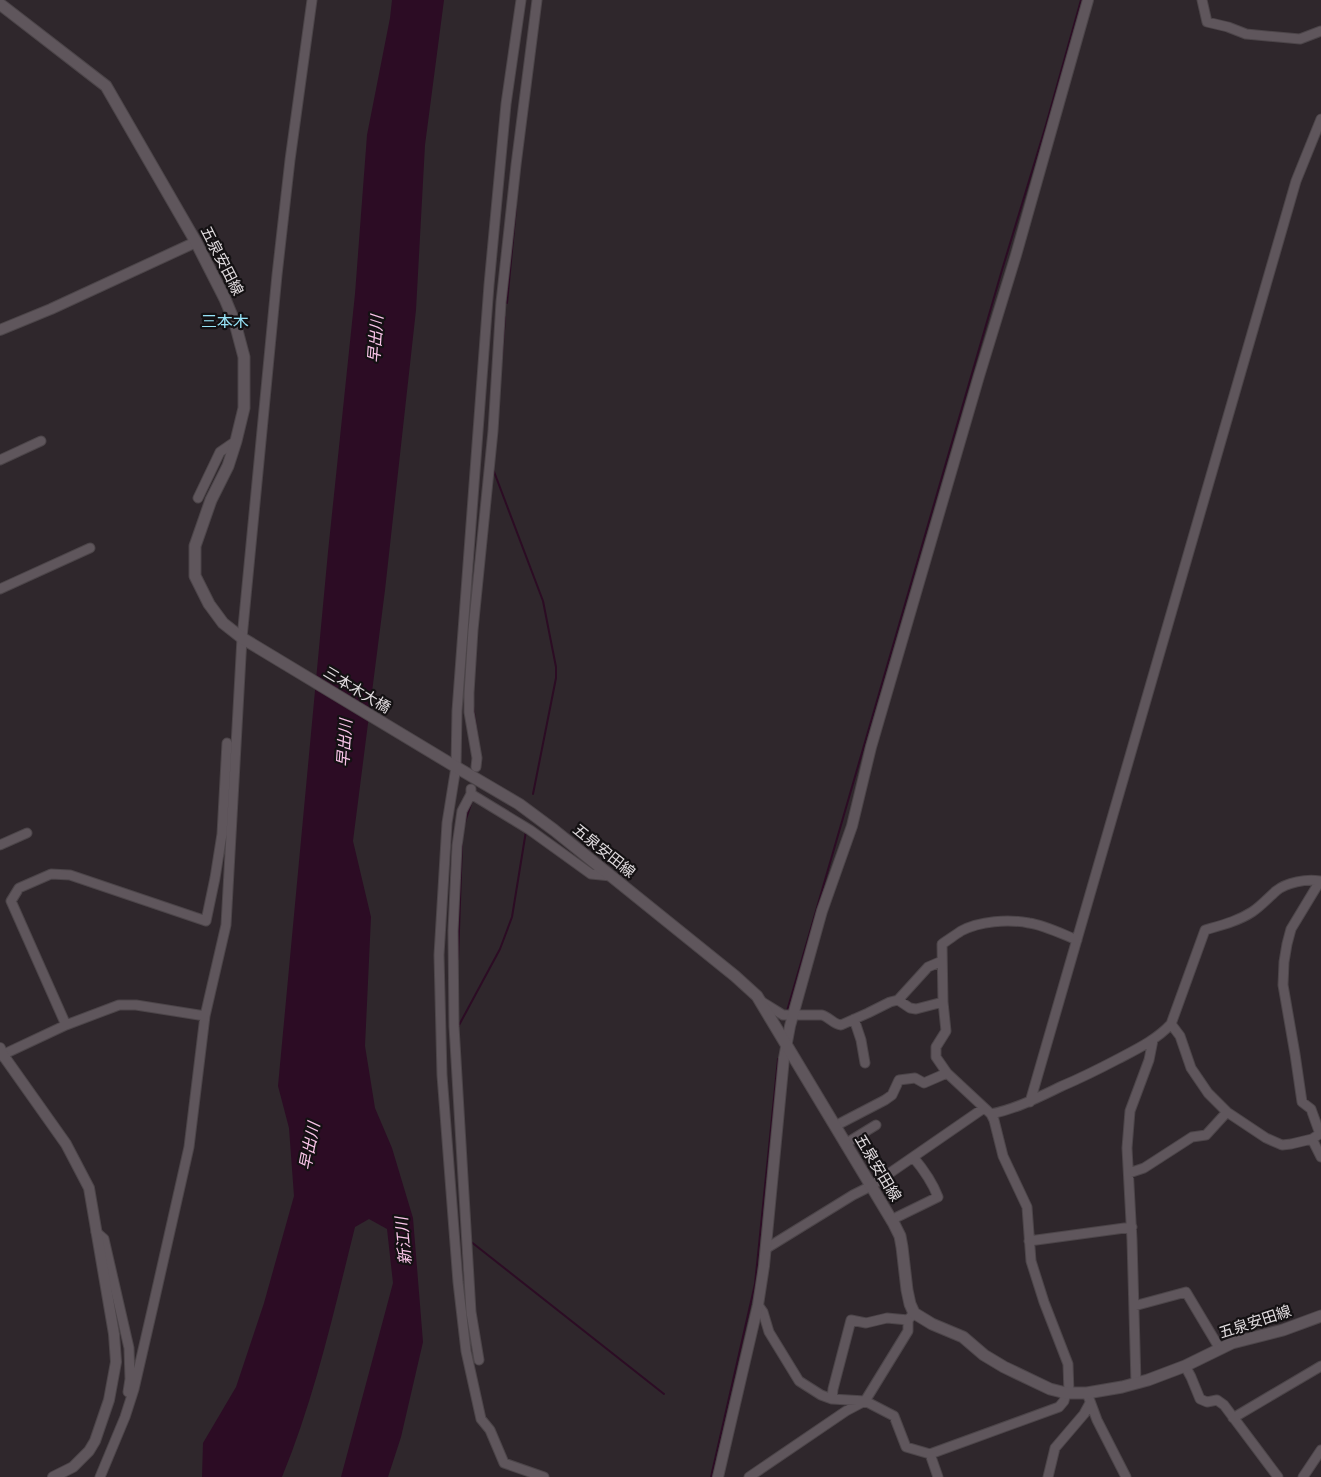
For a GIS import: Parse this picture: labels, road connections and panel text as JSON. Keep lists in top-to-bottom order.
{
  "streets": {
    "main road": ["五泉安田線", "三本木大橋"]
  },
  "crossings": [
    ["五泉安田線", "三本木大橋"]
  ],
  "districts": ["三本木"],
  "water": ["早出川", "新江川"]
}
